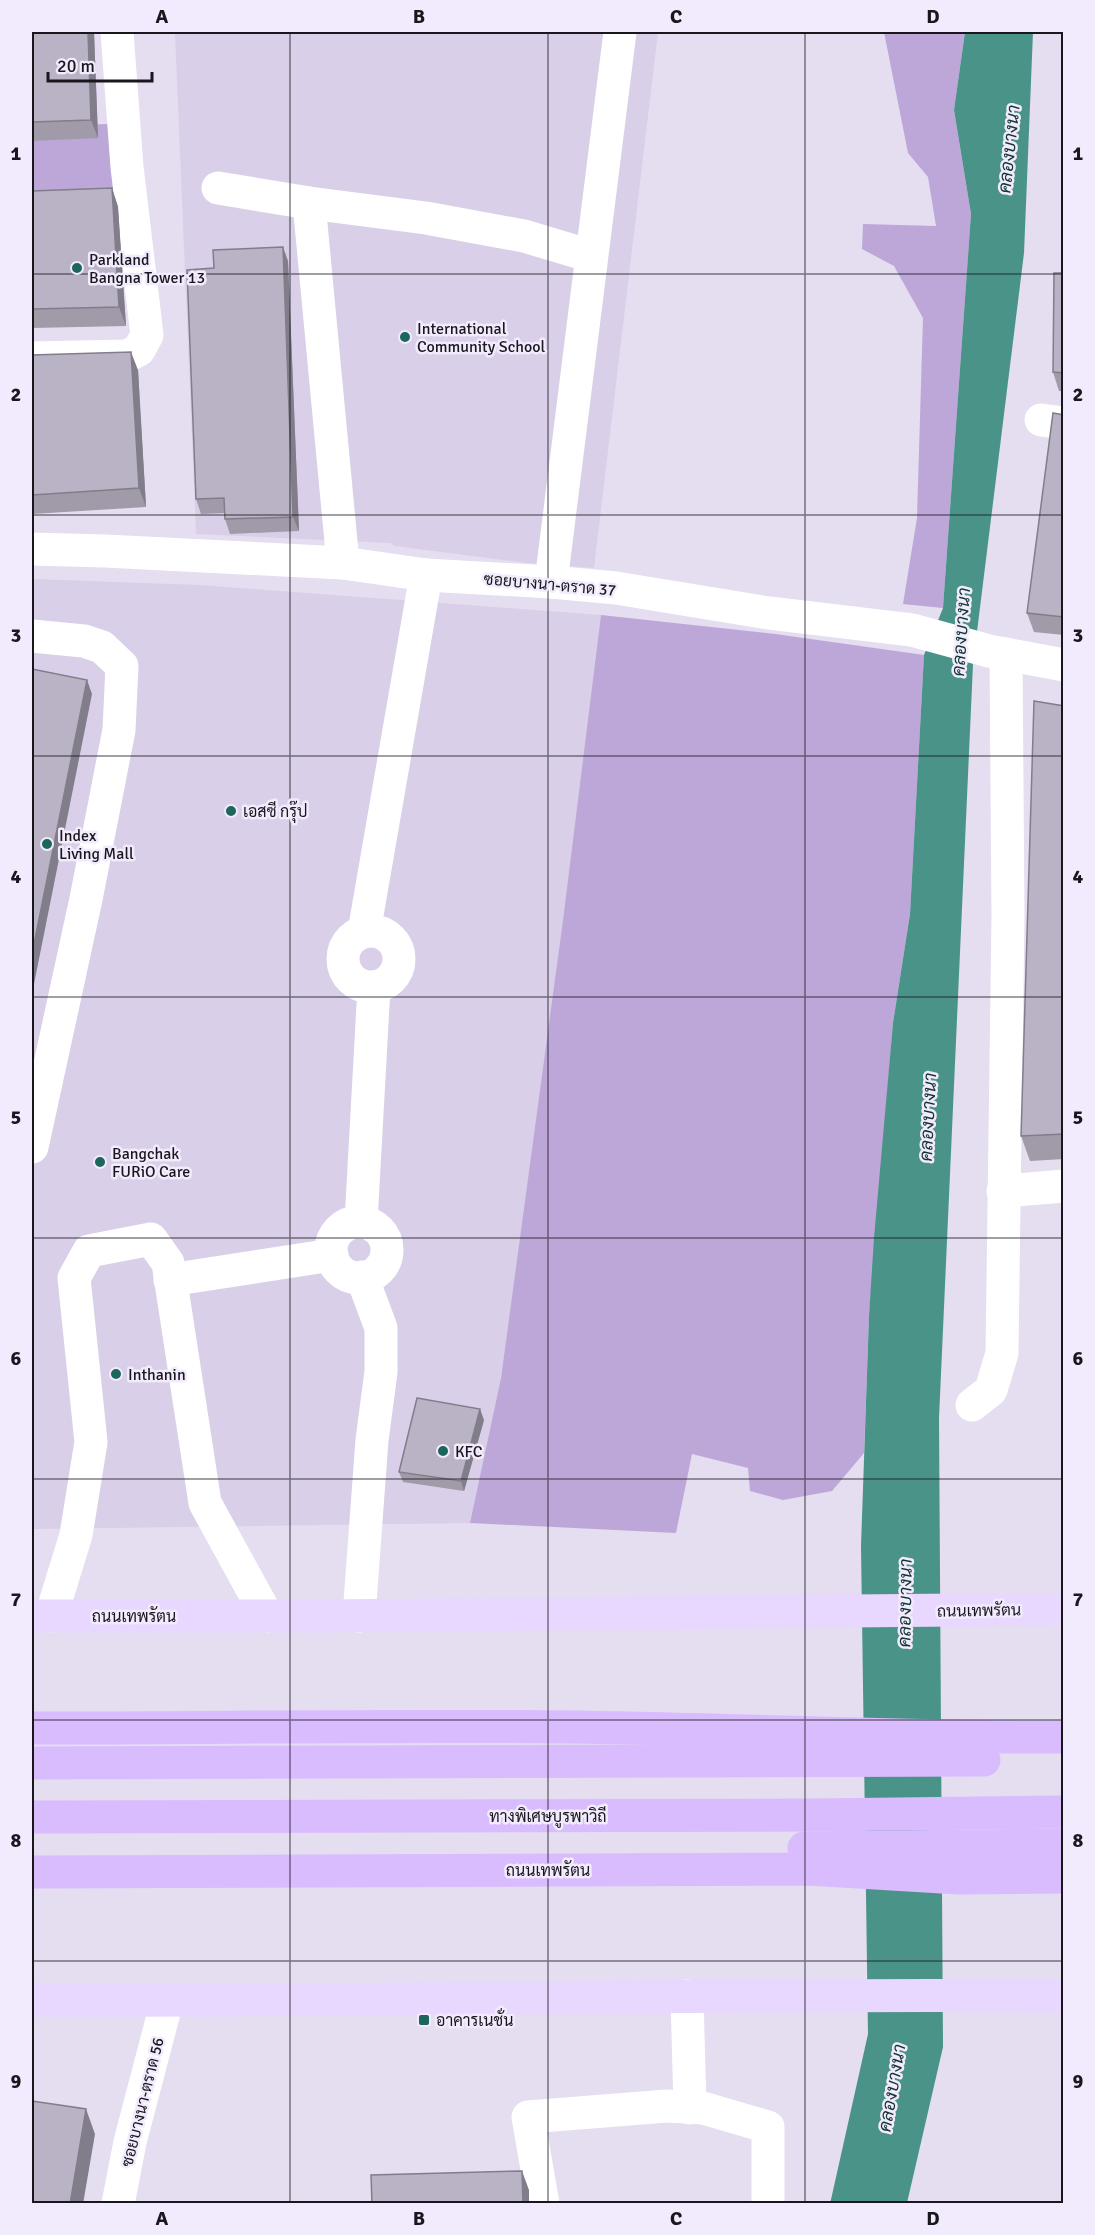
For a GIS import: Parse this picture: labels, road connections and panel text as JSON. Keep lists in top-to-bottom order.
{
  "streets": {
    "highway": ["ถนนเทพรัตน", "ทางพิเศษบูรพาวิถี"],
    "street": ["ซอยบางนา-ตราด 37", "ซอยบางนา-ตราด 56"]
  },
  "water": ["คลองบางนา"],
  "places": {
    "other": [
      "Parkland Bangna Tower 13",
      "International Community School",
      "เอสซี กรุ๊ป",
      "Index Living Mall",
      "Bangchak FURiO Care",
      "Inthanin",
      "KFC"
    ],
    "transit": ["อาคารเนชั่น"]
  },
  "scale_bar": "20 m",
  "grid": {
    "columns": [
      "A",
      "B",
      "C",
      "D"
    ],
    "rows": [
      "1",
      "2",
      "3",
      "4",
      "5",
      "6",
      "7",
      "8",
      "9"
    ]
  }
}
